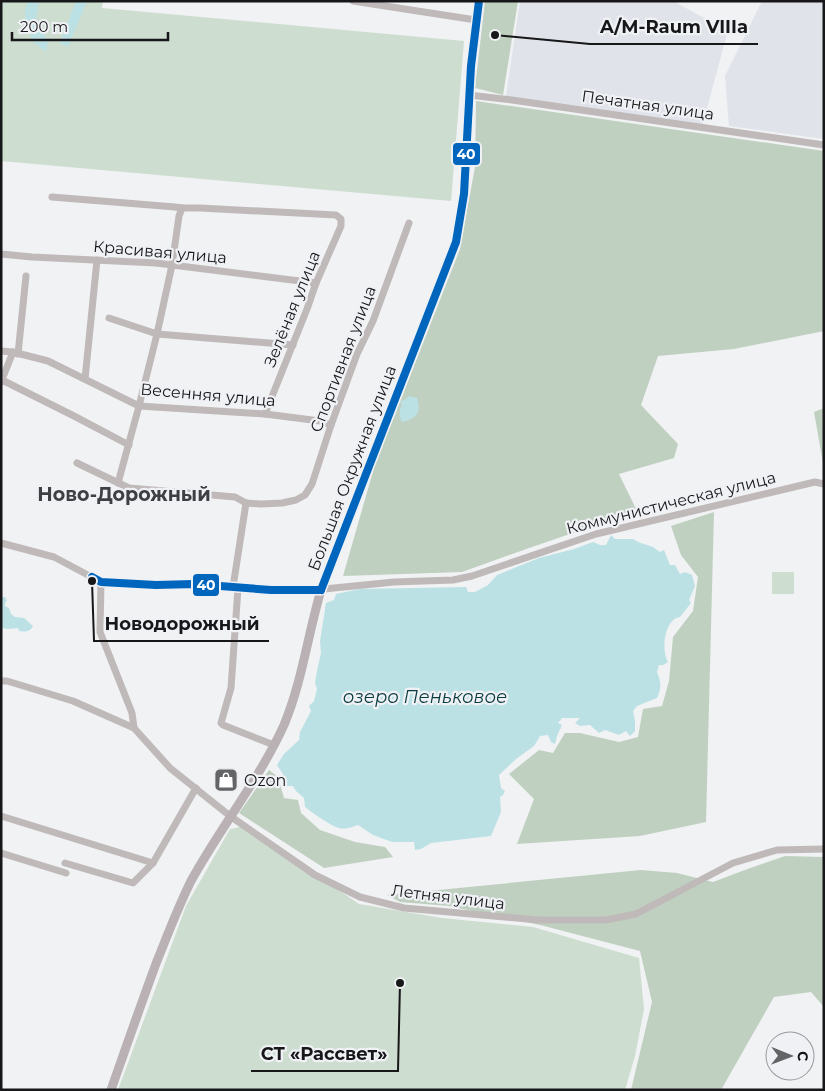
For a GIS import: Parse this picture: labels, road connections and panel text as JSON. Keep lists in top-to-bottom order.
{
  "streets": {
    "main road": ["Большая Окружная улица"],
    "street": [
      "Печатная улица",
      "Красивая улица",
      "Зелёная улица",
      "Спортивная улица",
      "Весенняя улица",
      "Коммунистическая улица",
      "Летняя улица"
    ]
  },
  "crossings": [
    ["Печатная улица", "Большая Окружная улица"],
    ["Красивая улица", "Зелёная улица"],
    ["Зелёная улица", "Весенняя улица"],
    ["Спортивная улица", "Весенняя улица"],
    ["Большая Окружная улица", "Коммунистическая улица"],
    ["Большая Окружная улица", "Летняя улица"]
  ],
  "districts": ["Ново-Дорожный"],
  "water": ["озеро Пеньковое"],
  "places": {
    "other": ["A/M-Raum VIIIa", "Новодорожный", "СТ «Рассвет»"],
    "shop": ["Ozon"]
  },
  "lines": ["transit line 40"],
  "scale_bar": "200 m",
  "north": "right"
}
